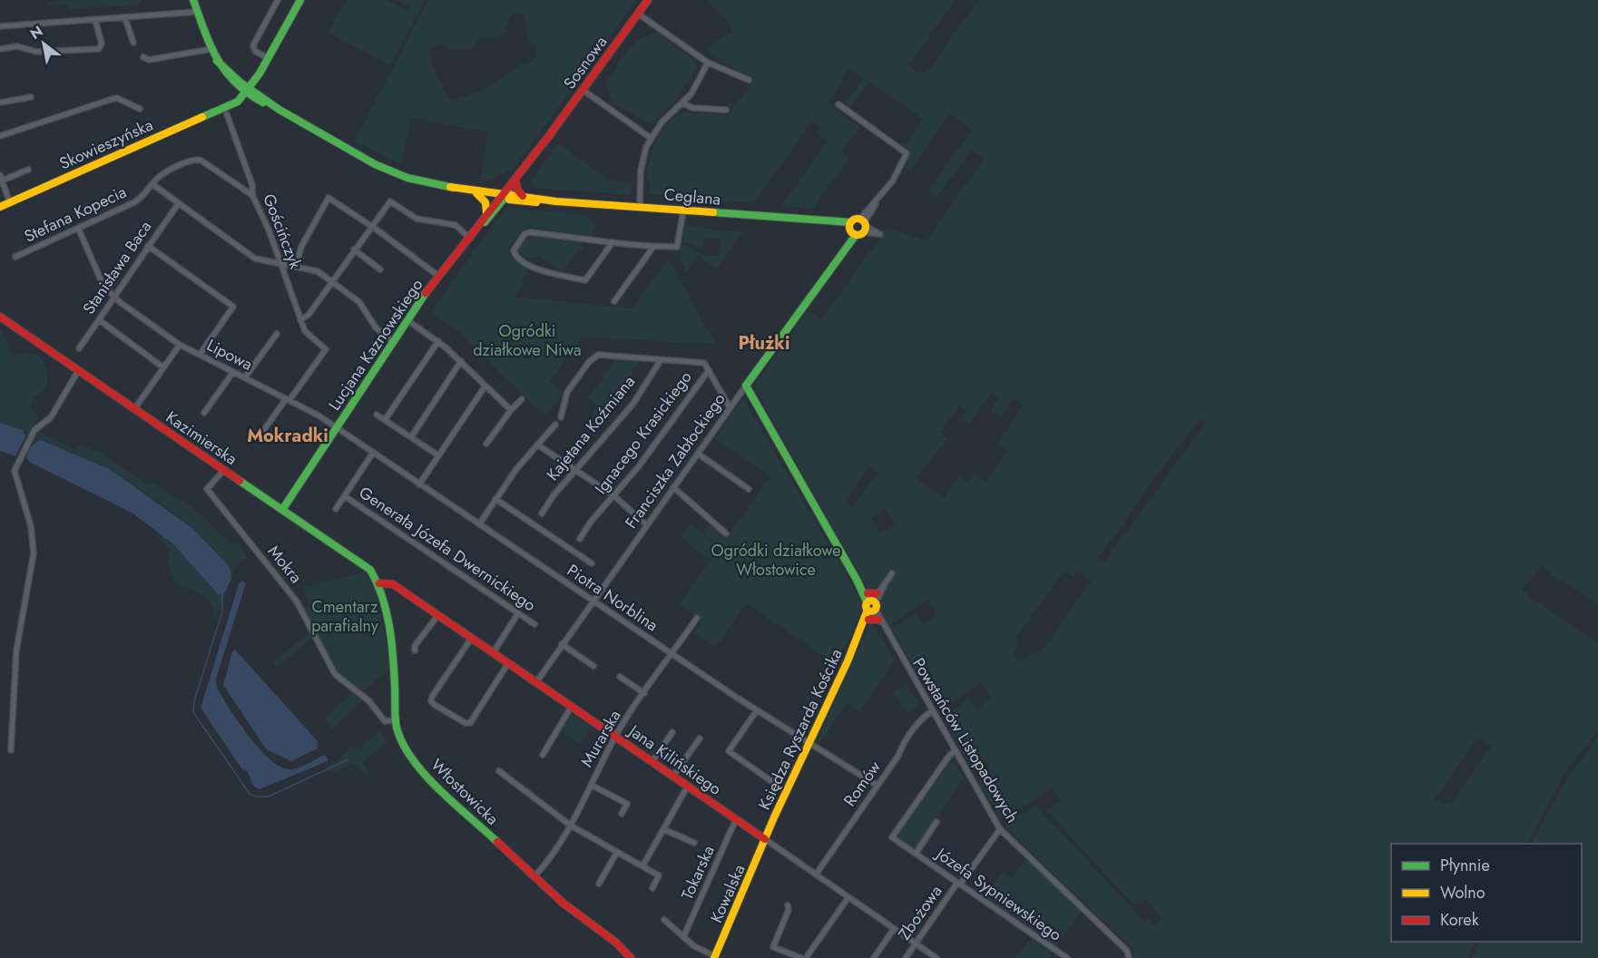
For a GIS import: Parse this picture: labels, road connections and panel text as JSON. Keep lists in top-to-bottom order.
{
  "streets": {
    "street": [
      "Sosnowa",
      "Skowieszyńska",
      "Ceglana",
      "Stefana Kopecia",
      "Gościńczyk",
      "Stanisława Baca",
      "Lucjana Kaznowskiego",
      "Lipowa",
      "Kajetana Koźmiana",
      "Ignacego Krasickiego",
      "Kazimierska",
      "Franciszka Zabłockiego",
      "Generała Józefa Dwernickiego",
      "Mokra",
      "Piotra Norblina",
      "Księdza Ryszarda Kościka",
      "Murarska",
      "Powstańców Listopadowych",
      "Jana Kilińskiego",
      "Romów",
      "Włostowicka",
      "Tokarska",
      "Kowalska",
      "Józefa Sypniewskiego",
      "Zbożowa"
    ]
  },
  "crossings": [
    ["Sosnowa", "Ceglana"],
    ["Sosnowa", "Lucjana Kaznowskiego"],
    ["Skowieszyńska", "Gościńczyk"],
    ["Ceglana", "Lucjana Kaznowskiego"],
    ["Ceglana", "Franciszka Zabłockiego"],
    ["Stefana Kopecia", "Gościńczyk"],
    ["Stefana Kopecia", "Lipowa"],
    ["Gościńczyk", "Lipowa"],
    ["Stanisława Baca", "Lipowa"],
    ["Lucjana Kaznowskiego", "Lipowa"],
    ["Lucjana Kaznowskiego", "Kazimierska"],
    ["Lucjana Kaznowskiego", "Piotra Norblina"],
    ["Lipowa", "Piotra Norblina"],
    ["Kazimierska", "Mokra"],
    ["Kazimierska", "Jana Kilińskiego"],
    ["Kazimierska", "Włostowicka"],
    ["Franciszka Zabłockiego", "Piotra Norblina"],
    ["Franciszka Zabłockiego", "Powstańców Listopadowych"],
    ["Franciszka Zabłockiego", "Jana Kilińskiego"],
    ["Mokra", "Włostowicka"],
    ["Piotra Norblina", "Księdza Ryszarda Kościka"],
    ["Piotra Norblina", "Murarska"],
    ["Piotra Norblina", "Romów"],
    ["Księdza Ryszarda Kościka", "Powstańców Listopadowych"],
    ["Księdza Ryszarda Kościka", "Jana Kilińskiego"],
    ["Księdza Ryszarda Kościka", "Kowalska"],
    ["Murarska", "Jana Kilińskiego"],
    ["Murarska", "Włostowicka"],
    ["Powstańców Listopadowych", "Romów"],
    ["Powstańców Listopadowych", "Józefa Sypniewskiego"],
    ["Powstańców Listopadowych", "Zbożowa"],
    ["Jana Kilińskiego", "Romów"],
    ["Jana Kilińskiego", "Włostowicka"],
    ["Jana Kilińskiego", "Tokarska"],
    ["Jana Kilińskiego", "Kowalska"],
    ["Jana Kilińskiego", "Zbożowa"],
    ["Józefa Sypniewskiego", "Zbożowa"]
  ],
  "districts": ["Płużki", "Mokradki"],
  "parks": ["Ogródki działkowe Niwa", "Ogródki działkowe Włostowice", "Cmentarz parafialny"],
  "legend": ["Płynnie", "Wolno", "Korek"],
  "north": "top left"
}
